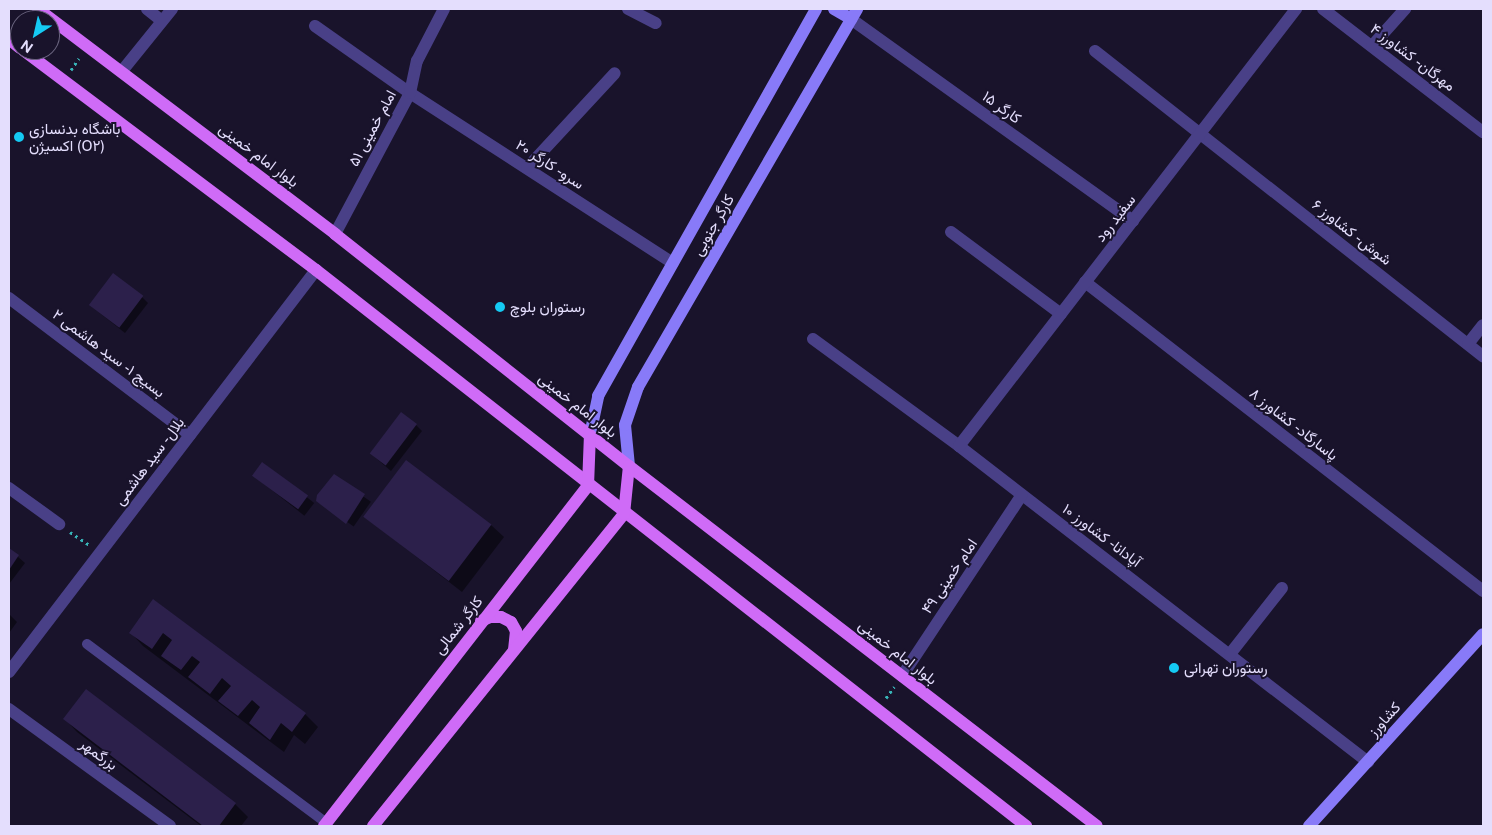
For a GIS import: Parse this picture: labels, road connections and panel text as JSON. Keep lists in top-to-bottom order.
{
  "streets": {
    "main road": [
      "بلوار امام خمینی",
      "کارگر جنوبی",
      "کارگر شمالی",
      "کشاورز"
    ],
    "street": [
      "مهرگان - کشاورز ۴",
      "کارگر ۱۵",
      "امام خمینی ۵۱",
      "سرو - کارگر ۲۰",
      "سفید رود",
      "شوش - کشاورز ۶",
      "بسیج ۱ - سید هاشمی ۲",
      "پاسارگاد - کشاورز ۸",
      "بلال - سید هاشمی",
      "آپادانا - کشاورز ۱۰",
      "امام خمینی ۴۹",
      "بزرگمهر"
    ]
  },
  "crossings": [
    ["کارگر ۱۵", "سفید رود"],
    ["کارگر ۱۵", "کارگر جنوبی"],
    ["امام خمینی ۵۱", "بلوار امام خمینی"],
    ["امام خمینی ۵۱", "سرو - کارگر ۲۰"],
    ["بلوار امام خمینی", "کارگر جنوبی"],
    ["بلوار امام خمینی", "امام خمینی ۴۹"],
    ["سرو - کارگر ۲۰", "کارگر جنوبی"],
    ["سفید رود", "شوش - کشاورز ۶"],
    ["سفید رود", "پاسارگاد - کشاورز ۸"],
    ["سفید رود", "آپادانا - کشاورز ۱۰"],
    ["بسیج ۱ - سید هاشمی ۲", "بلال - سید هاشمی"],
    ["آپادانا - کشاورز ۱۰", "امام خمینی ۴۹"],
    ["آپادانا - کشاورز ۱۰", "کشاورز"]
  ],
  "places": ["باشگاه بدنسازی اکسیژن (O۲)", "رستوران بلوچ", "رستوران تهرانی"],
  "north": "bottom left"
}
